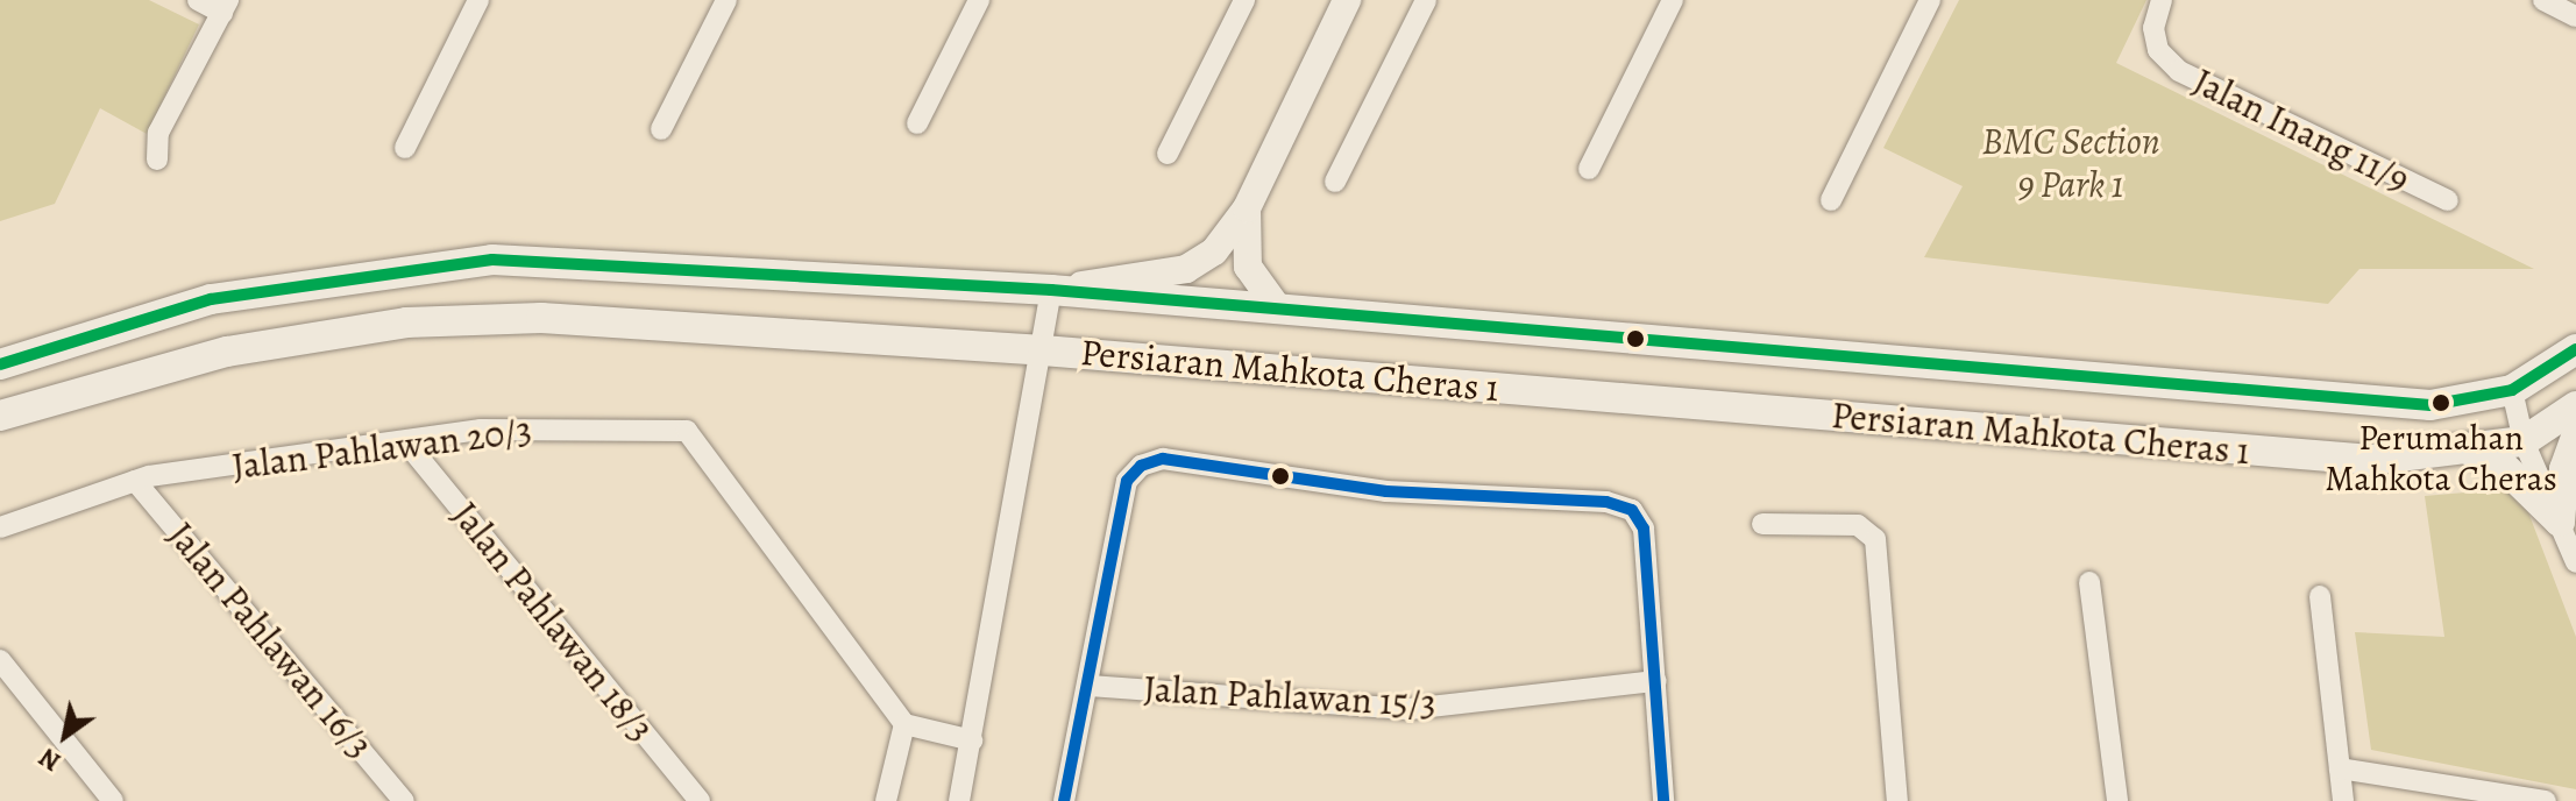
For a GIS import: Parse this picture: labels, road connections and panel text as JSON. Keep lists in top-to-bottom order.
{
  "streets": {
    "main road": ["Persiaran Mahkota Cheras 1"],
    "street": [
      "Jalan Inang 11/9",
      "Jalan Pahlawan 20/3",
      "Jalan Pahlawan 18/3",
      "Jalan Pahlawan 16/3",
      "Jalan Pahlawan 15/3"
    ]
  },
  "crossings": [
    ["Jalan Pahlawan 20/3", "Jalan Pahlawan 18/3"],
    ["Jalan Pahlawan 20/3", "Jalan Pahlawan 16/3"]
  ],
  "parks": ["BMC Section 9 Park 1"],
  "places": ["Perumahan Mahkota Cheras"],
  "north": "bottom left"
}
